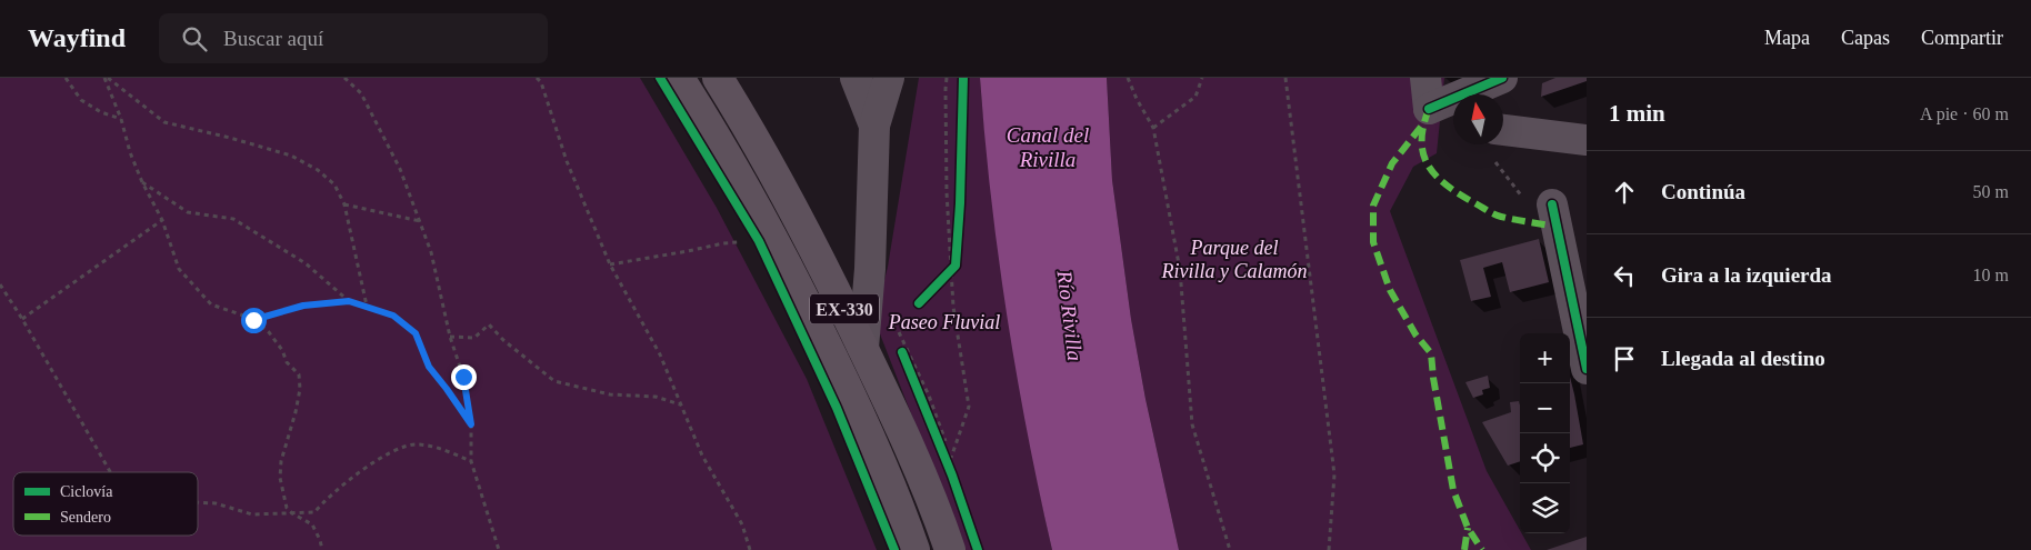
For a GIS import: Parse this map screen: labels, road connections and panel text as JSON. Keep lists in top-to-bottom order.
{
  "streets": {
    "main road": ["EX-330"]
  },
  "water": ["Canal del Rivilla", "Río Rivilla"],
  "parks": ["Parque del Rivilla y Calamón", "Paseo Fluvial"],
  "legend": ["Ciclovía", "Sendero"],
  "north": "top",
  "page": {
    "header": "Wayfind",
    "search": "Buscar aquí",
    "nav": ["Mapa", "Capas", "Compartir"],
    "heading": ["1 min", "A pie · 60 m"],
    "list": [
      ["Continúa", "50 m"],
      ["Gira a la izquierda", "10 m"],
      "Llegada al destino"
    ],
    "map_buttons": ["+", "−"]
  }
}
